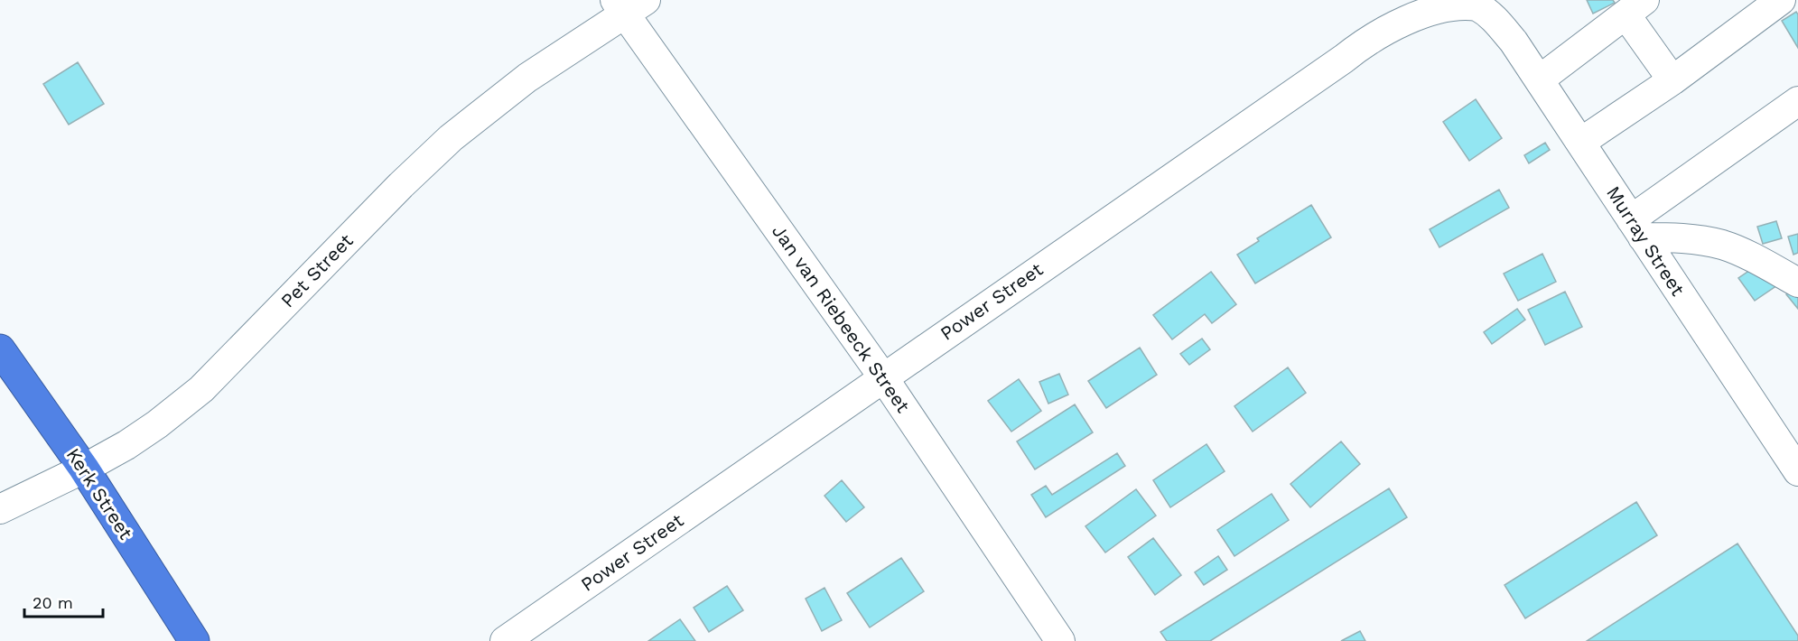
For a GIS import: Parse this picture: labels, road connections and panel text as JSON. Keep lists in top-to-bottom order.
{
  "streets": {
    "highway": ["Kerk Street"],
    "street": [
      "Murray Street",
      "Pet Street",
      "Power Street",
      "Jan van Riebeeck Street"
    ]
  },
  "crossings": [
    ["Murray Street", "Power Street"],
    ["Pet Street", "Jan van Riebeeck Street"],
    ["Pet Street", "Kerk Street"],
    ["Power Street", "Jan van Riebeeck Street"]
  ],
  "scale_bar": "20 m"
}
